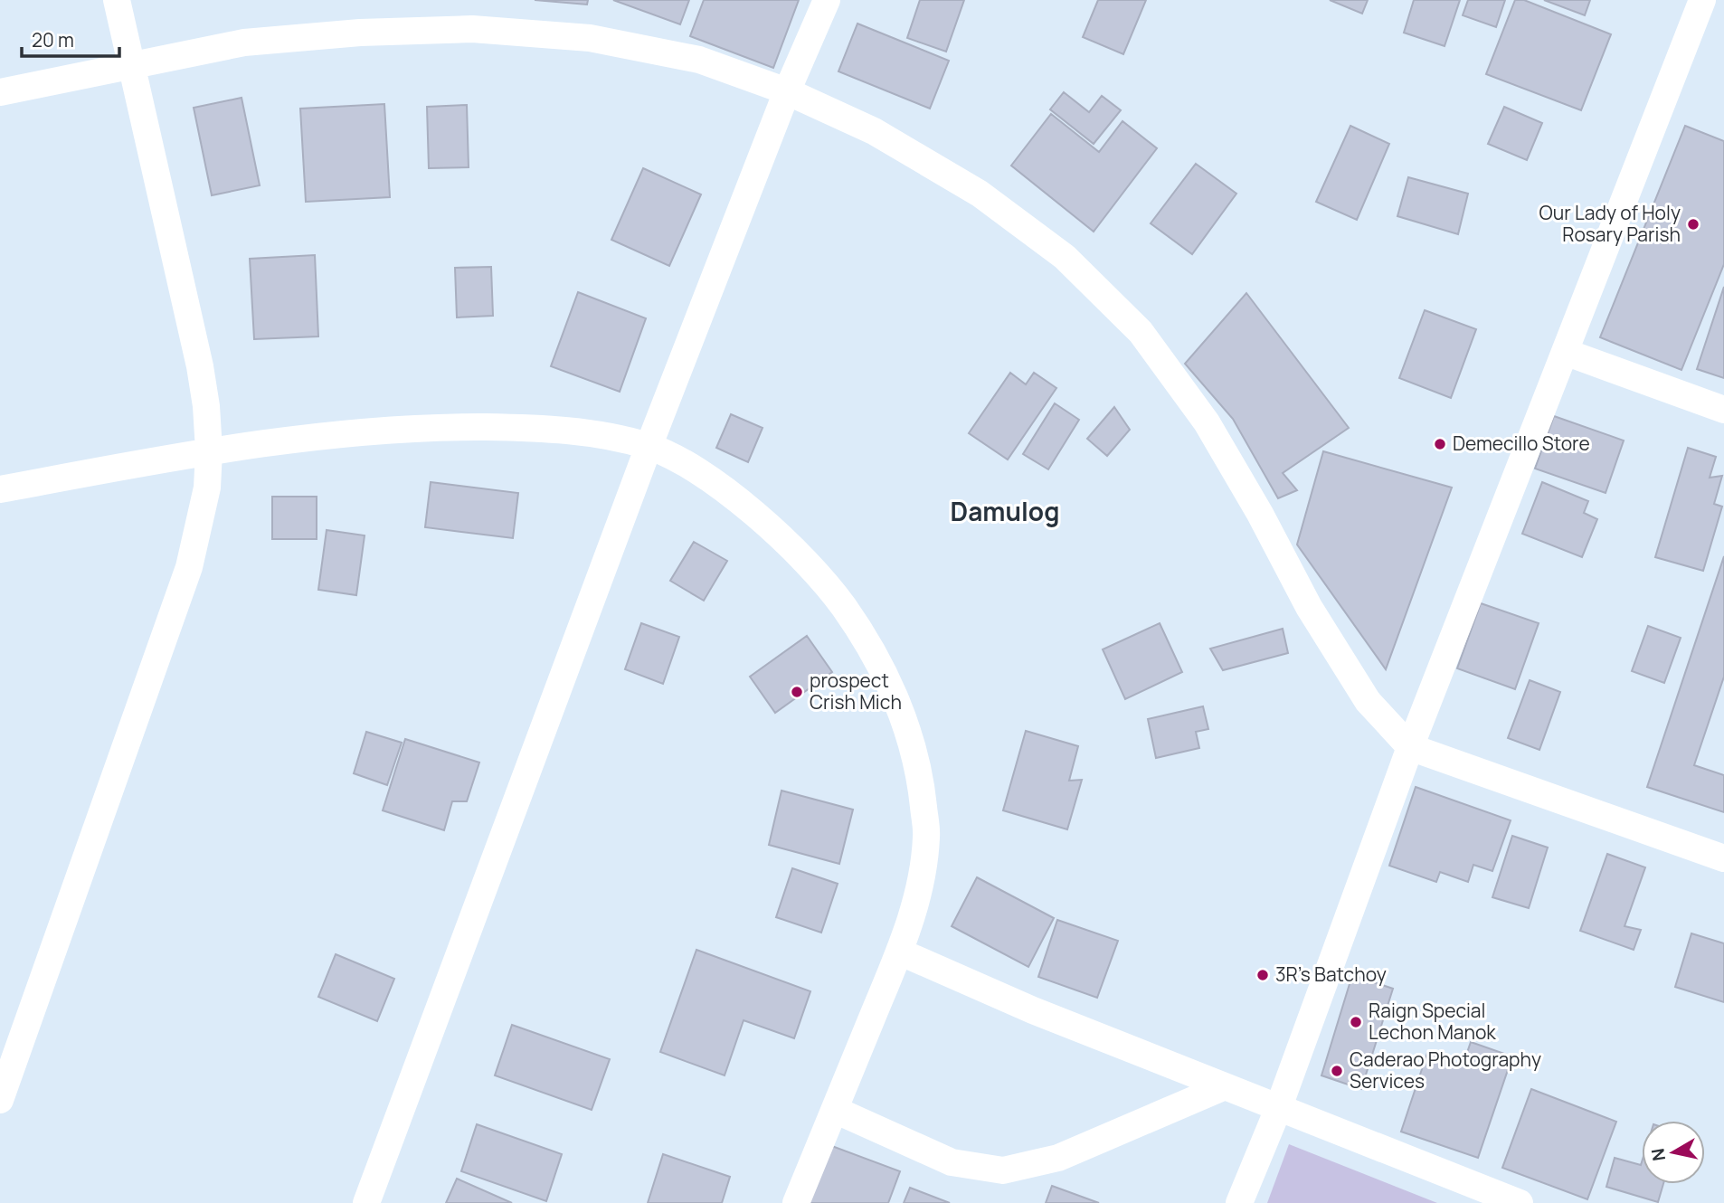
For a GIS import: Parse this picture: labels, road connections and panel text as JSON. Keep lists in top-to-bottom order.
{
  "districts": ["Damulog"],
  "places": [
    "Our Lady of Holy Rosary Parish",
    "Demecillo Store",
    "prospect Crish Mich",
    "3R's Batchoy",
    "Raign Special Lechon Manok",
    "Caderao Photography Services"
  ],
  "scale_bar": "20 m",
  "north": "left"
}
